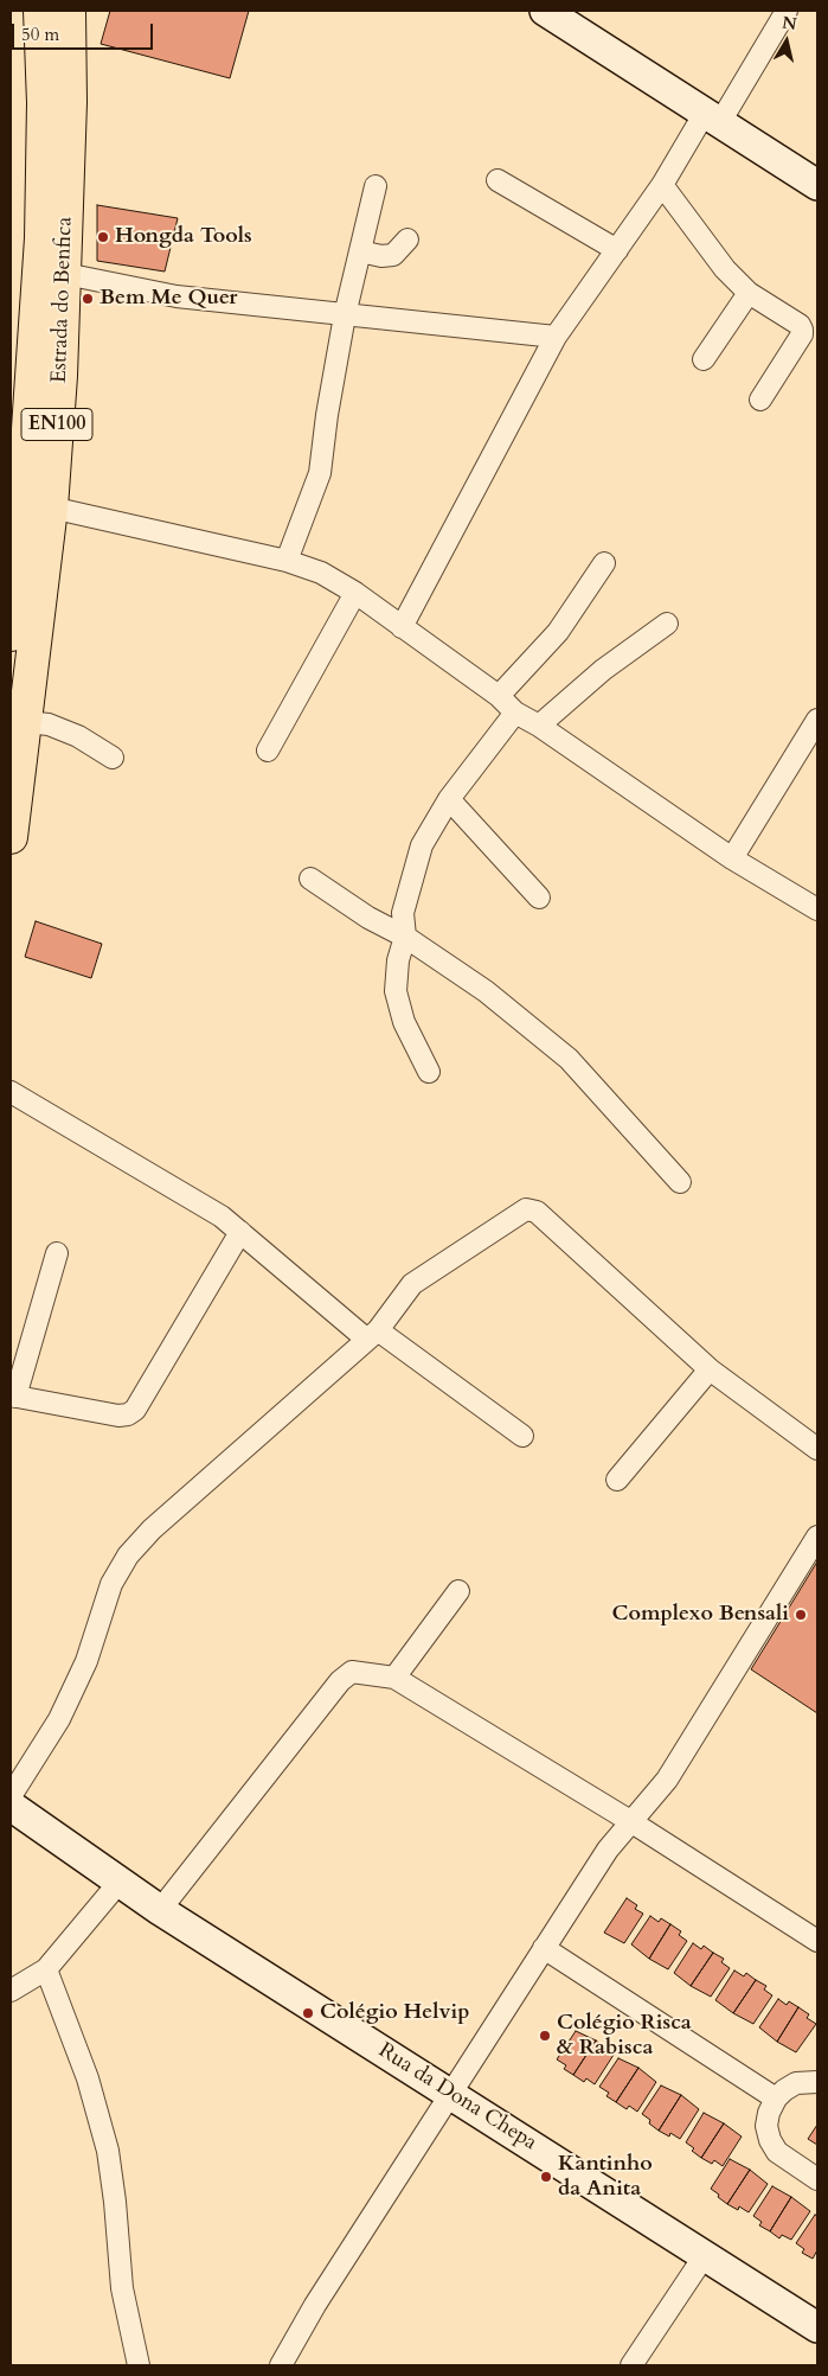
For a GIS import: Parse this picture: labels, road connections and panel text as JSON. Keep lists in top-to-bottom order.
{
  "streets": {
    "highway": ["Estrada do Benfica", "EN100"],
    "main road": ["Rua da Dona Chepa"]
  },
  "places": [
    "Hongda Tools",
    "Bem Me Quer",
    "Complexo Bensali",
    "Colégio Helvip",
    "Colégio Risca & Rabisca",
    "Kantinho da Anita"
  ],
  "scale_bar": "50 m",
  "north": "top"
}
